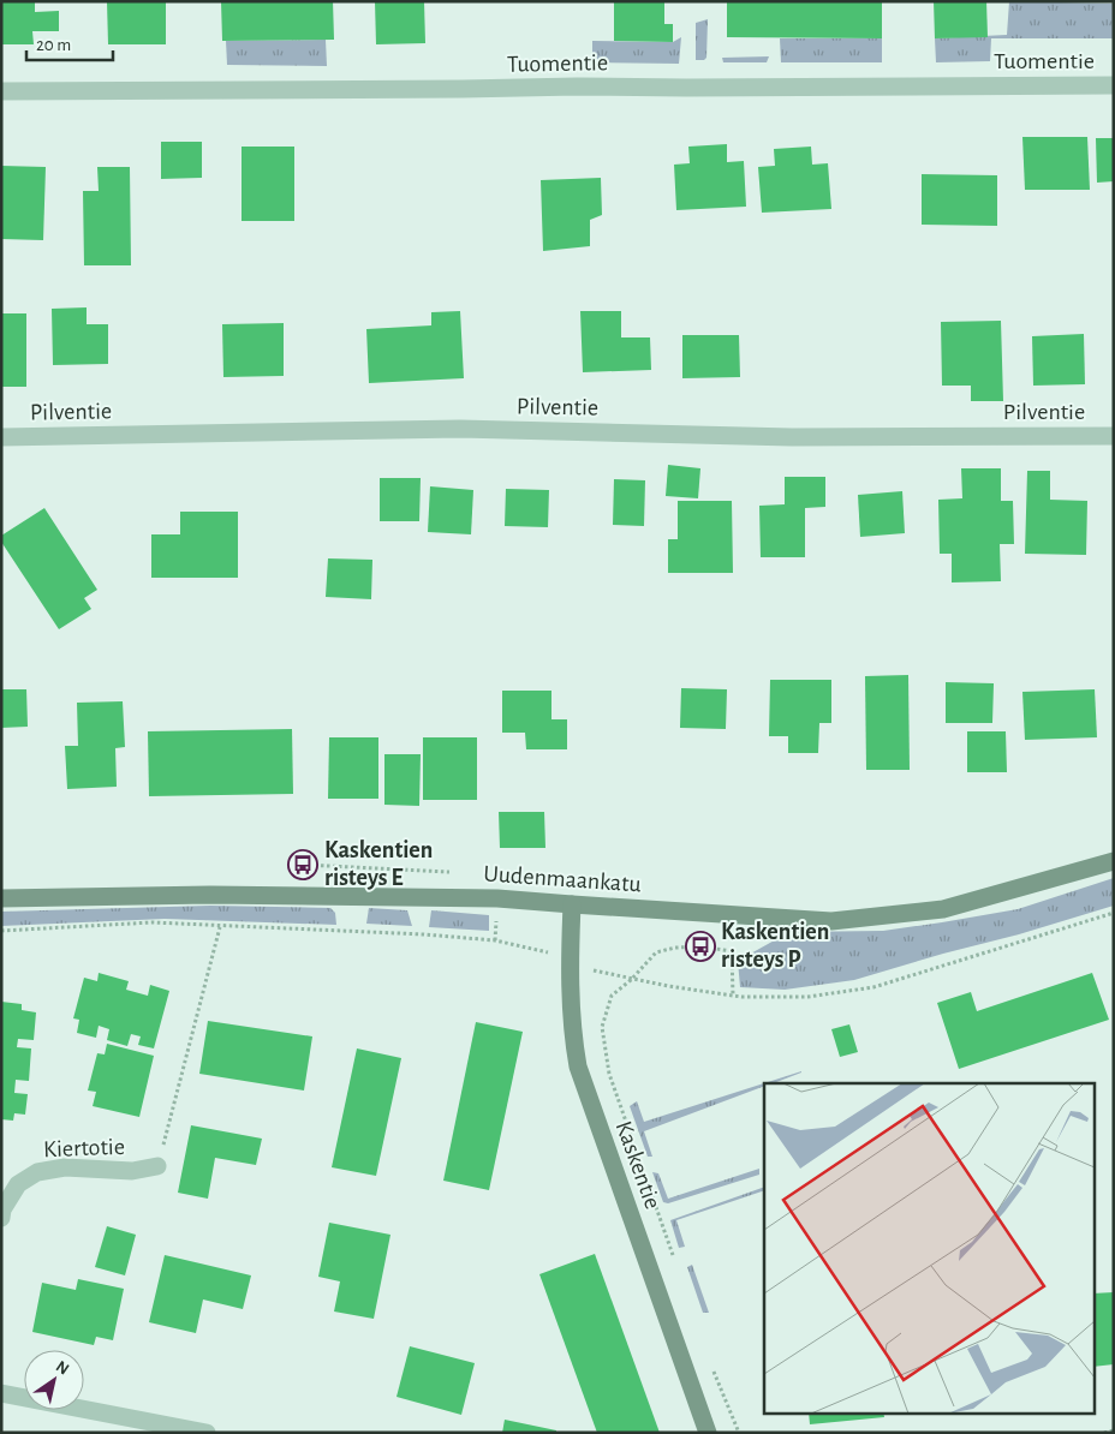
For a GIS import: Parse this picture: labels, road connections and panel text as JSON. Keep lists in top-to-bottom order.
{
  "streets": {
    "main road": ["Uudenmaankatu", "Kaskentie"],
    "street": ["Tuomentie", "Pilventie", "Kiertotie"]
  },
  "crossings": [
    ["Uudenmaankatu", "Kaskentie"]
  ],
  "places": {
    "bus stop": ["Kaskentien risteys E", "Kaskentien risteys P"]
  },
  "scale_bar": "20 m",
  "north": "top right"
}
